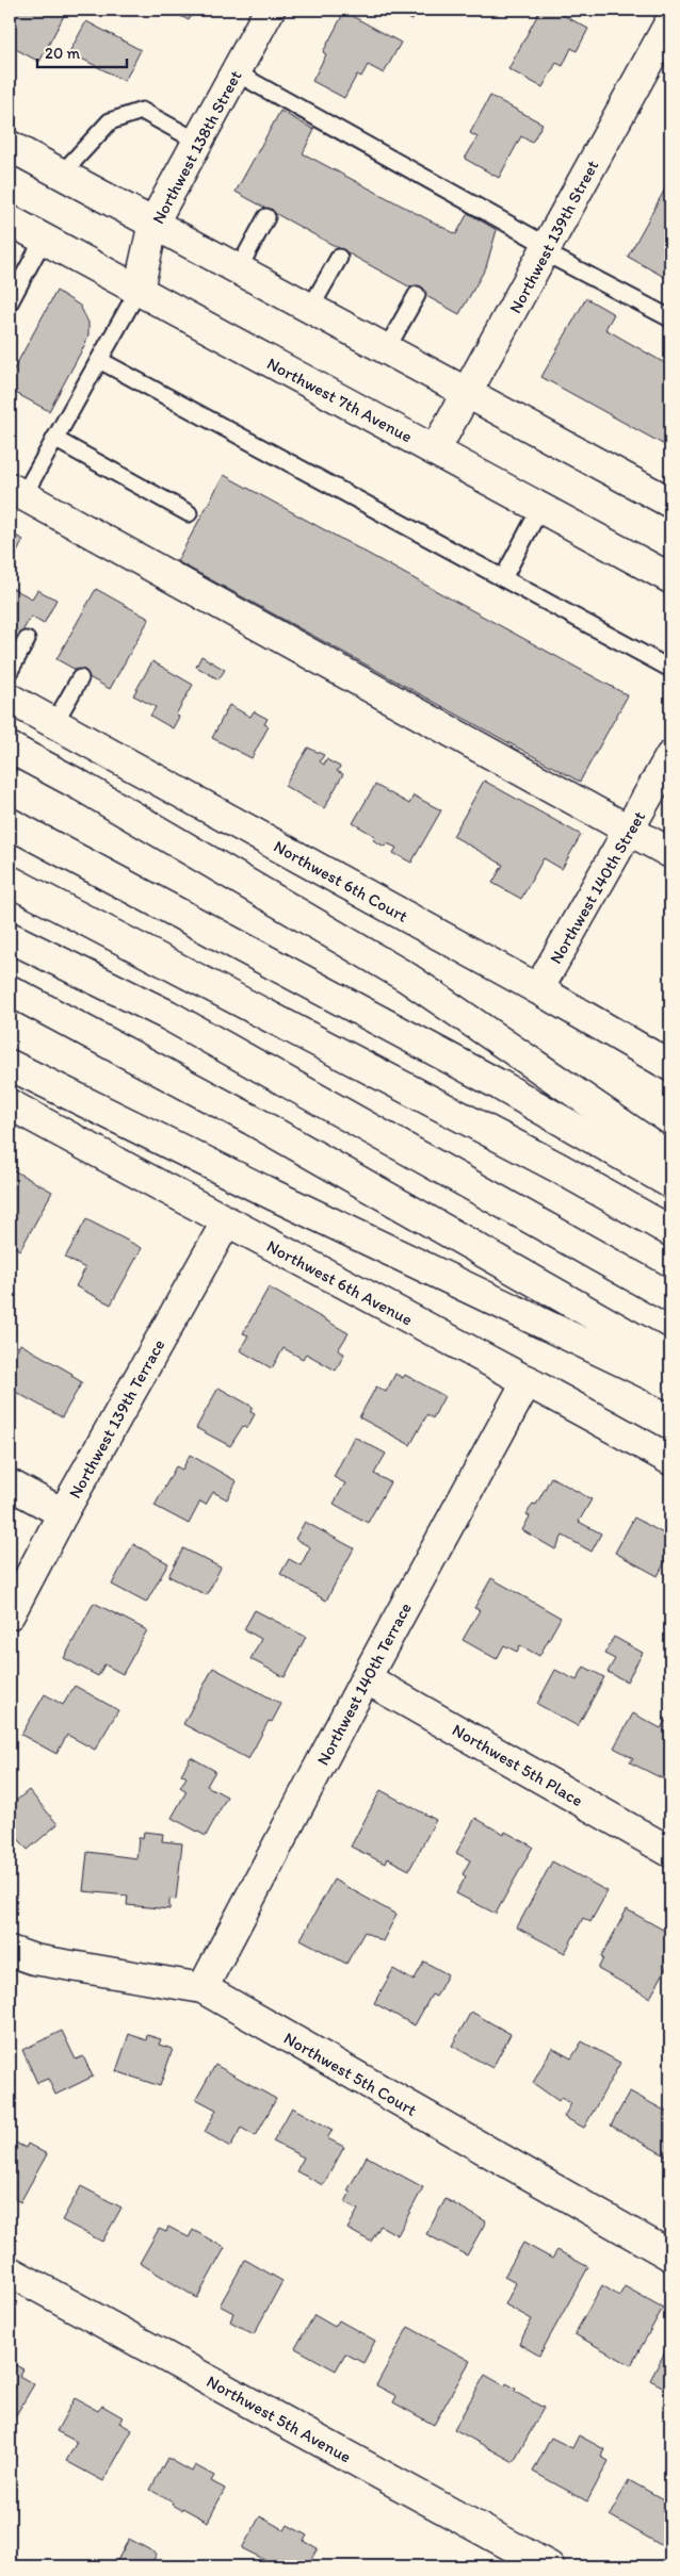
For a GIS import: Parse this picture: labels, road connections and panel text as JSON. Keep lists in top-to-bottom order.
{
  "streets": {
    "main road": [
      "Northwest 138th Street",
      "Northwest 139th Street",
      "Northwest 7th Avenue",
      "Northwest 6th Court",
      "Northwest 140th Street",
      "Northwest 6th Avenue",
      "Northwest 139th Terrace",
      "Northwest 140th Terrace",
      "Northwest 5th Place",
      "Northwest 5th Court",
      "Northwest 5th Avenue"
    ]
  },
  "crossings": [
    ["Northwest 138th Street", "Northwest 7th Avenue"],
    ["Northwest 139th Street", "Northwest 7th Avenue"],
    ["Northwest 6th Court", "Northwest 140th Street"],
    ["Northwest 6th Avenue", "Northwest 139th Terrace"],
    ["Northwest 6th Avenue", "Northwest 140th Terrace"],
    ["Northwest 140th Terrace", "Northwest 5th Place"],
    ["Northwest 140th Terrace", "Northwest 5th Court"]
  ],
  "scale_bar": "20 m"
}
